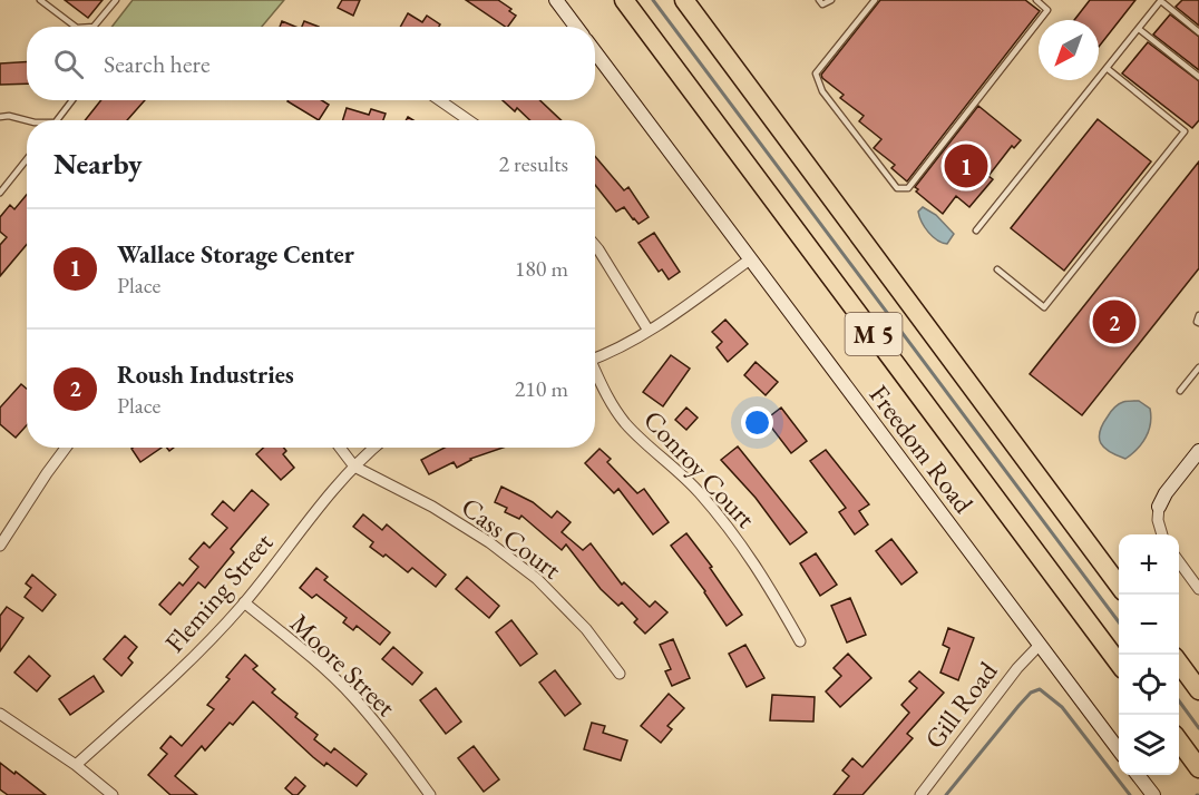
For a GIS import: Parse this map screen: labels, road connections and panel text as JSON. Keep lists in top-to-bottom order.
{
  "streets": {
    "highway": ["M 5"],
    "street": [
      "Freedom Road",
      "Conroy Court",
      "Cass Court",
      "Fleming Street",
      "Moore Street",
      "Gill Road"
    ]
  },
  "crossings": [
    ["Freedom Road", "Gill Road"],
    ["Cass Court", "Fleming Street"],
    ["Fleming Street", "Moore Street"]
  ],
  "north": "bottom left",
  "page": {
    "search": "Search here",
    "heading": ["Nearby", "2 results"],
    "pins": ["1", "2"],
    "list": [
      {
        "mark": "1",
        "name": "Wallace Storage Center",
        "note": "Place",
        "value": "180 m"
      },
      {
        "mark": "2",
        "name": "Roush Industries",
        "note": "Place",
        "value": "210 m"
      }
    ],
    "map_buttons": ["+", "−"]
  }
}
